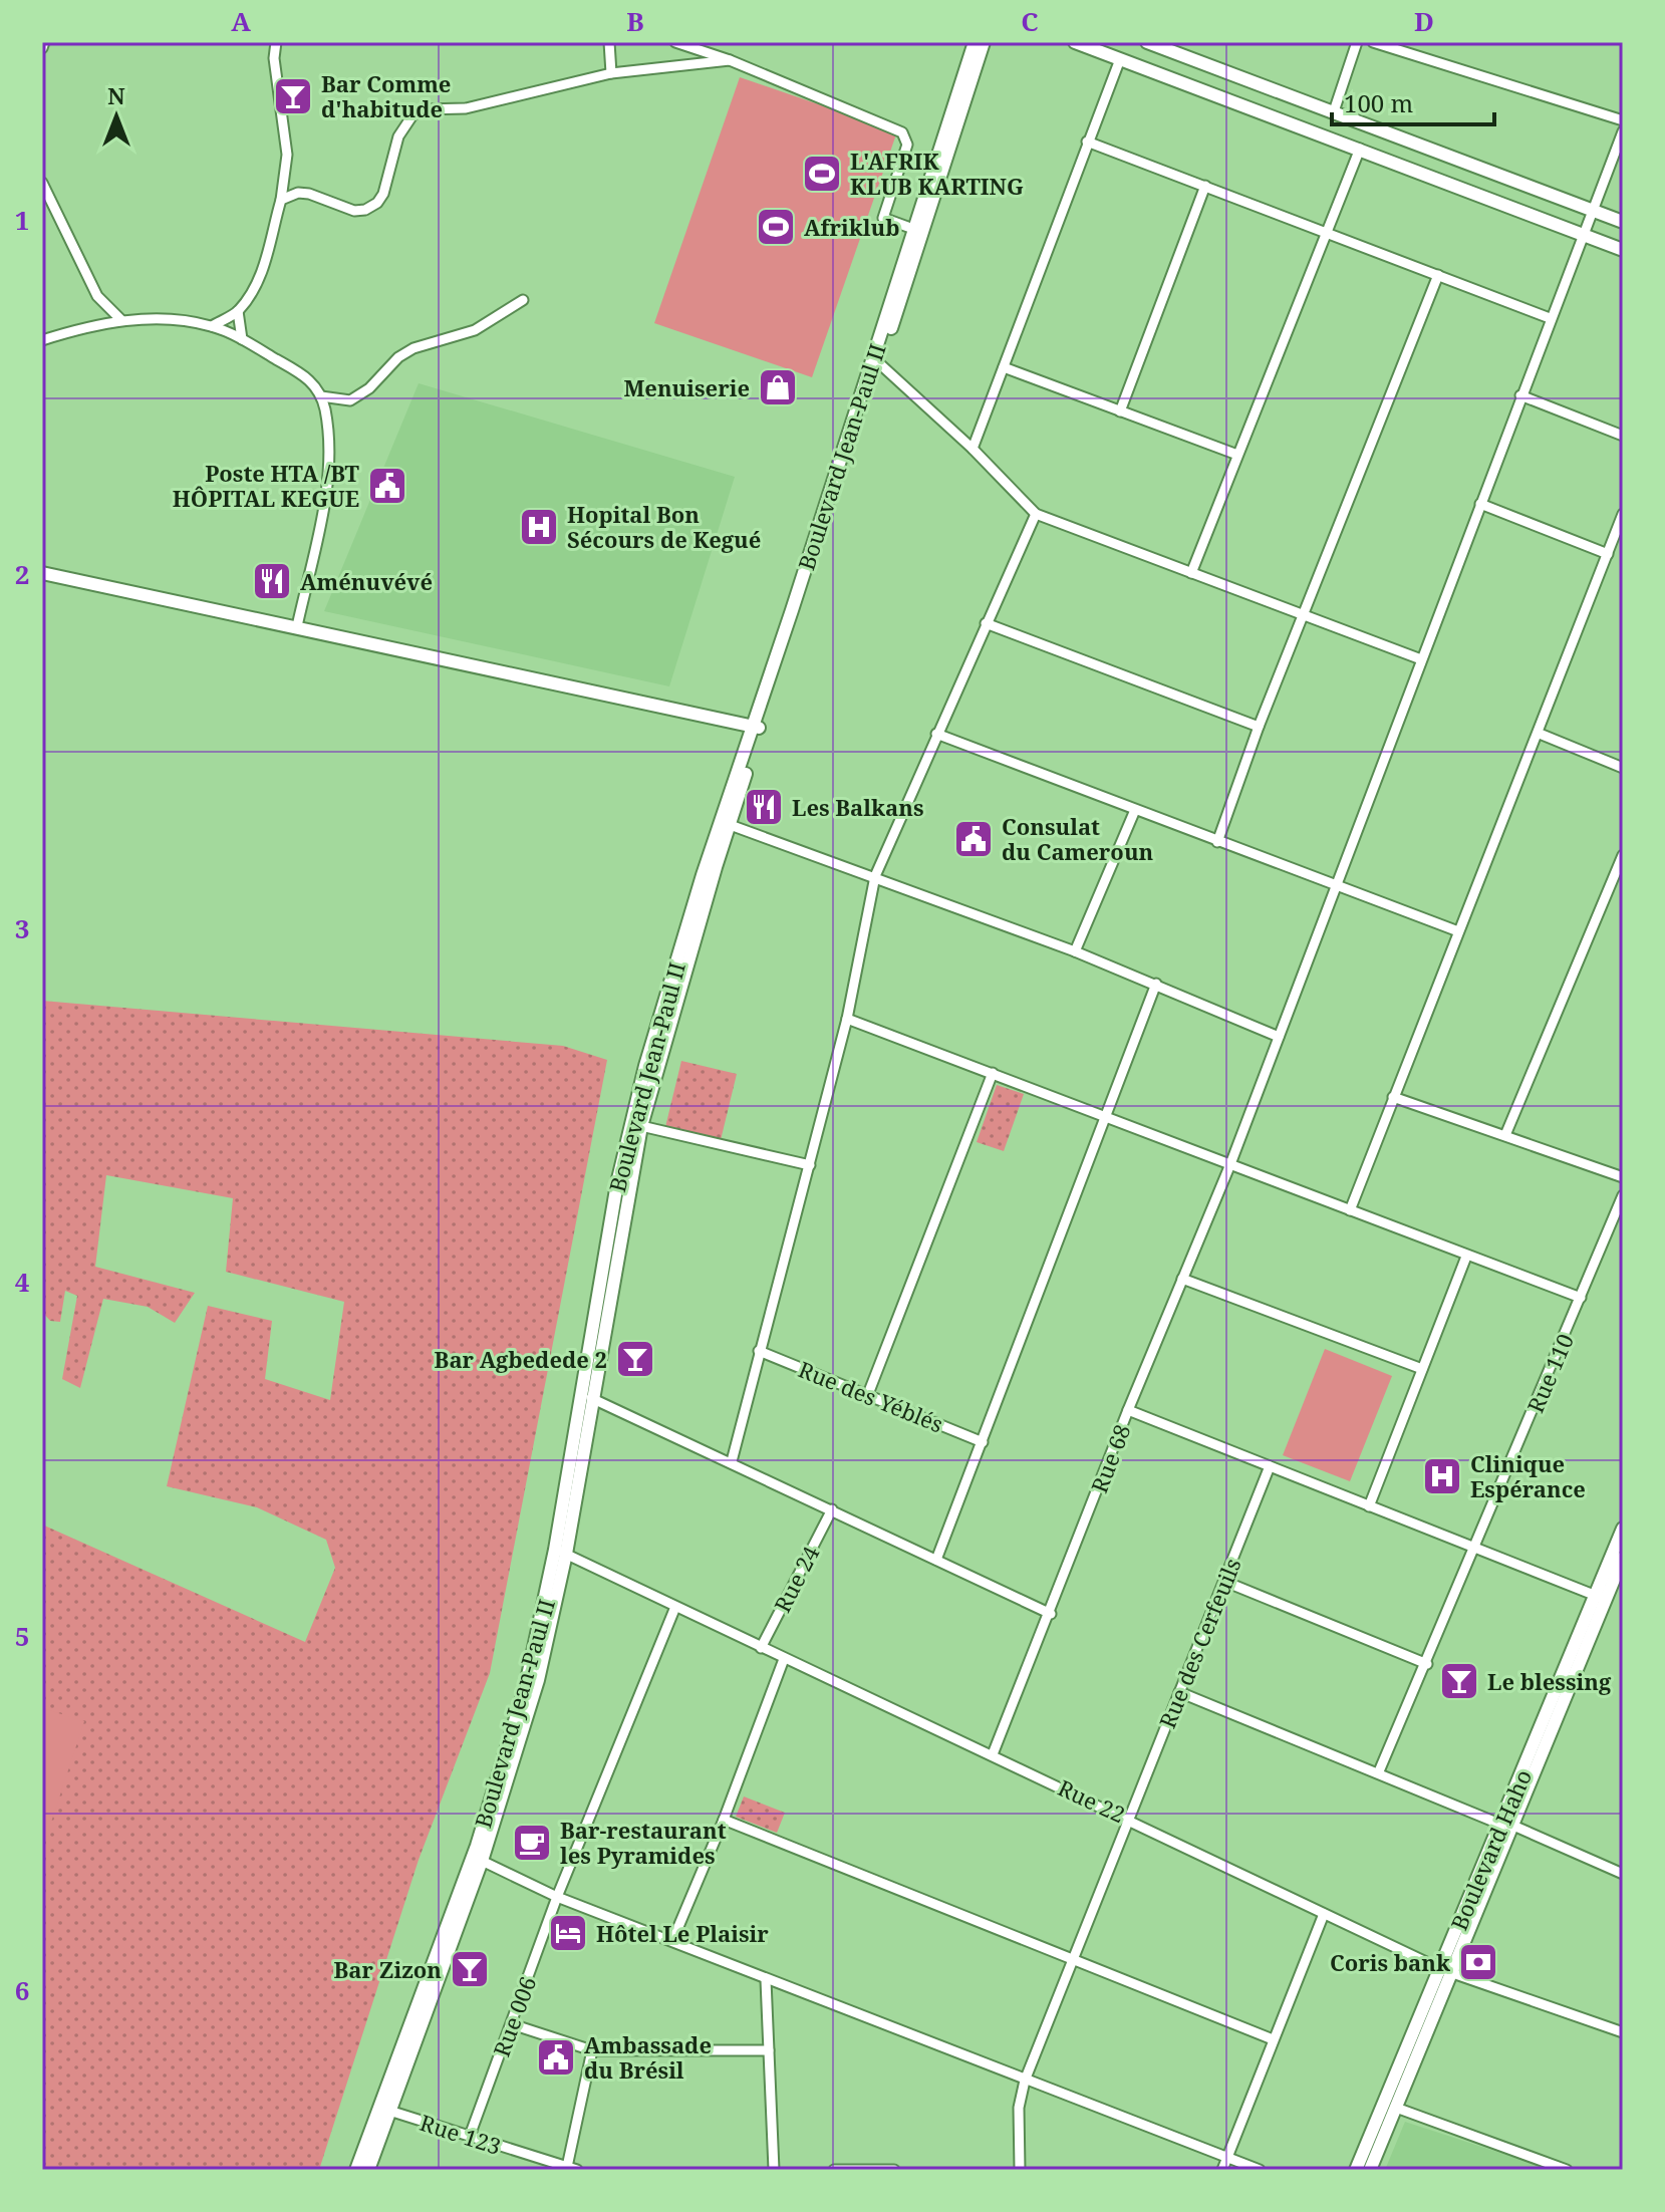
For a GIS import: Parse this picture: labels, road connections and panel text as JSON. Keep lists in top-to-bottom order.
{
  "streets": {
    "main road": ["Boulevard Jean-Paul II", "Boulevard Haho"],
    "street": [
      "Rue 110",
      "Rue des Yéblés",
      "Rue 68",
      "Rue 24",
      "Rue des Cerfeuils",
      "Rue 22",
      "Rue 006",
      "Rue 123"
    ]
  },
  "crossings": [
    ["Boulevard Jean-Paul II", "Rue 22"],
    ["Boulevard Jean-Paul II", "Rue 123"],
    ["Rue 68", "Rue 22"],
    ["Rue 24", "Rue 22"],
    ["Rue des Cerfeuils", "Rue 22"],
    ["Rue 22", "Boulevard Haho"],
    ["Rue 22", "Rue 006"],
    ["Rue 006", "Rue 123"]
  ],
  "places": {
    "bar": [
      "Bar Comme d'habitude",
      "Bar Agbedede 2",
      "Le blessing",
      "Bar Zizon"
    ],
    "sports": ["L'AFRIK KLUB KARTING", "Afriklub"],
    "shop": ["Menuiserie"],
    "public building": ["Poste HTA /BT HÔPITAL KEGUE", "Consulat du Cameroun", "Ambassade du Brésil"],
    "hospital": ["Hopital Bon Sécours de Kegué", "Clinique Espérance"],
    "restaurant": ["Aménuvévé", "Les Balkans"],
    "cafe": ["Bar-restaurant les Pyramides"],
    "hotel": ["Hôtel Le Plaisir"],
    "bank": ["Coris bank"]
  },
  "scale_bar": "100 m",
  "north": "top",
  "grid": {
    "columns": [
      "A",
      "B",
      "C",
      "D"
    ],
    "rows": [
      "1",
      "2",
      "3",
      "4",
      "5",
      "6"
    ]
  }
}
